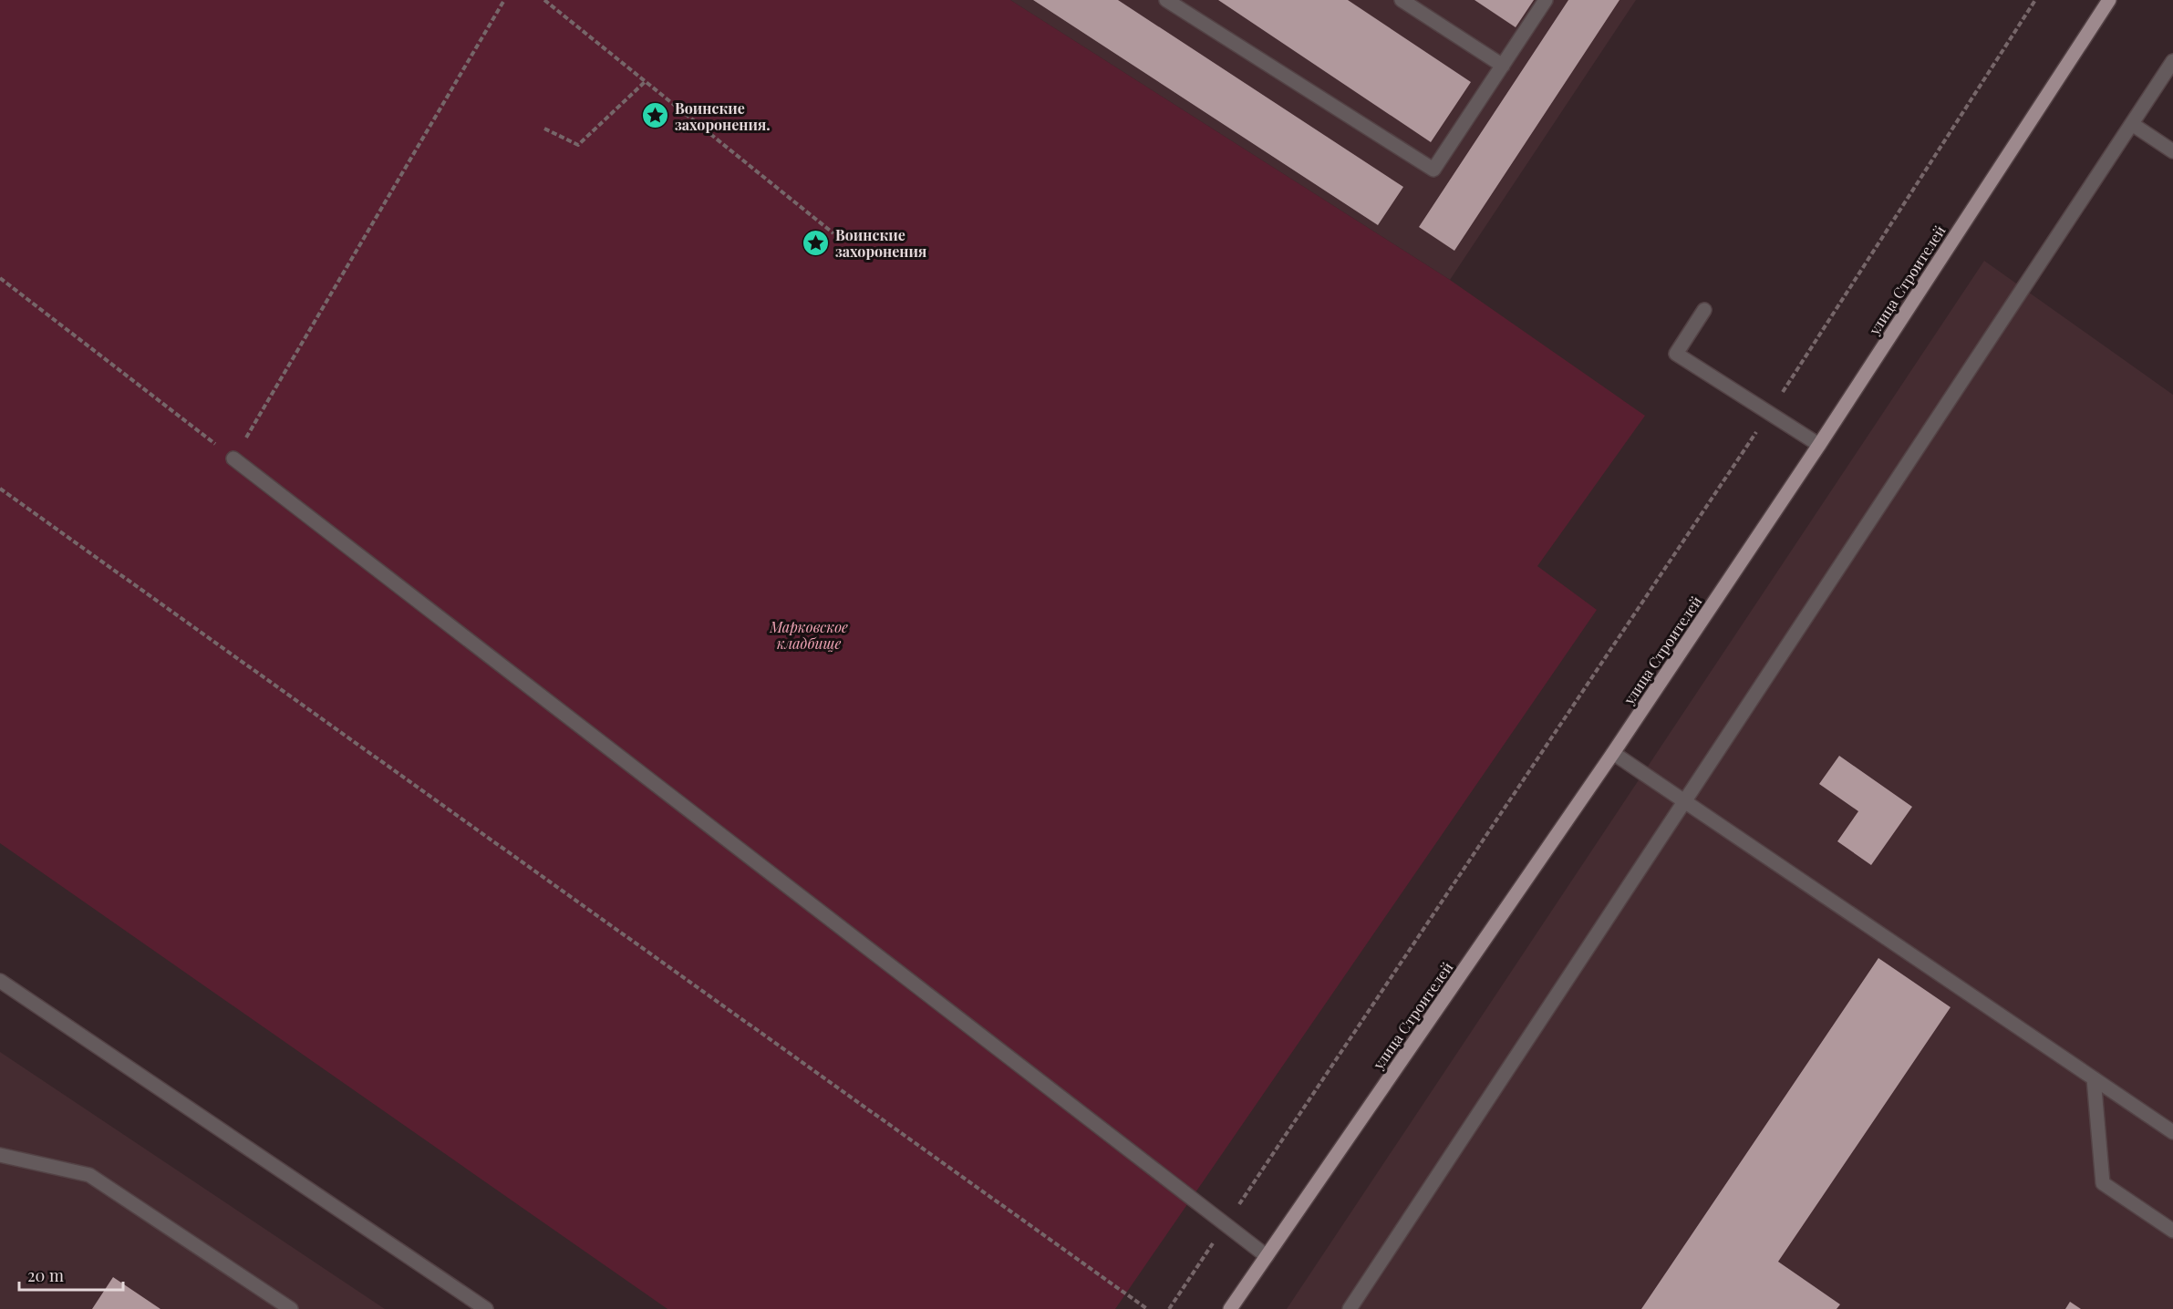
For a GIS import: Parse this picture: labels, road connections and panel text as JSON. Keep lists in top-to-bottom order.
{
  "streets": {
    "main road": ["улица Строителей"]
  },
  "parks": ["Марковское кладбище"],
  "places": {
    "place": ["Воинские захоронения.", "Воинские захоронения"]
  },
  "scale_bar": "20 m"
}
